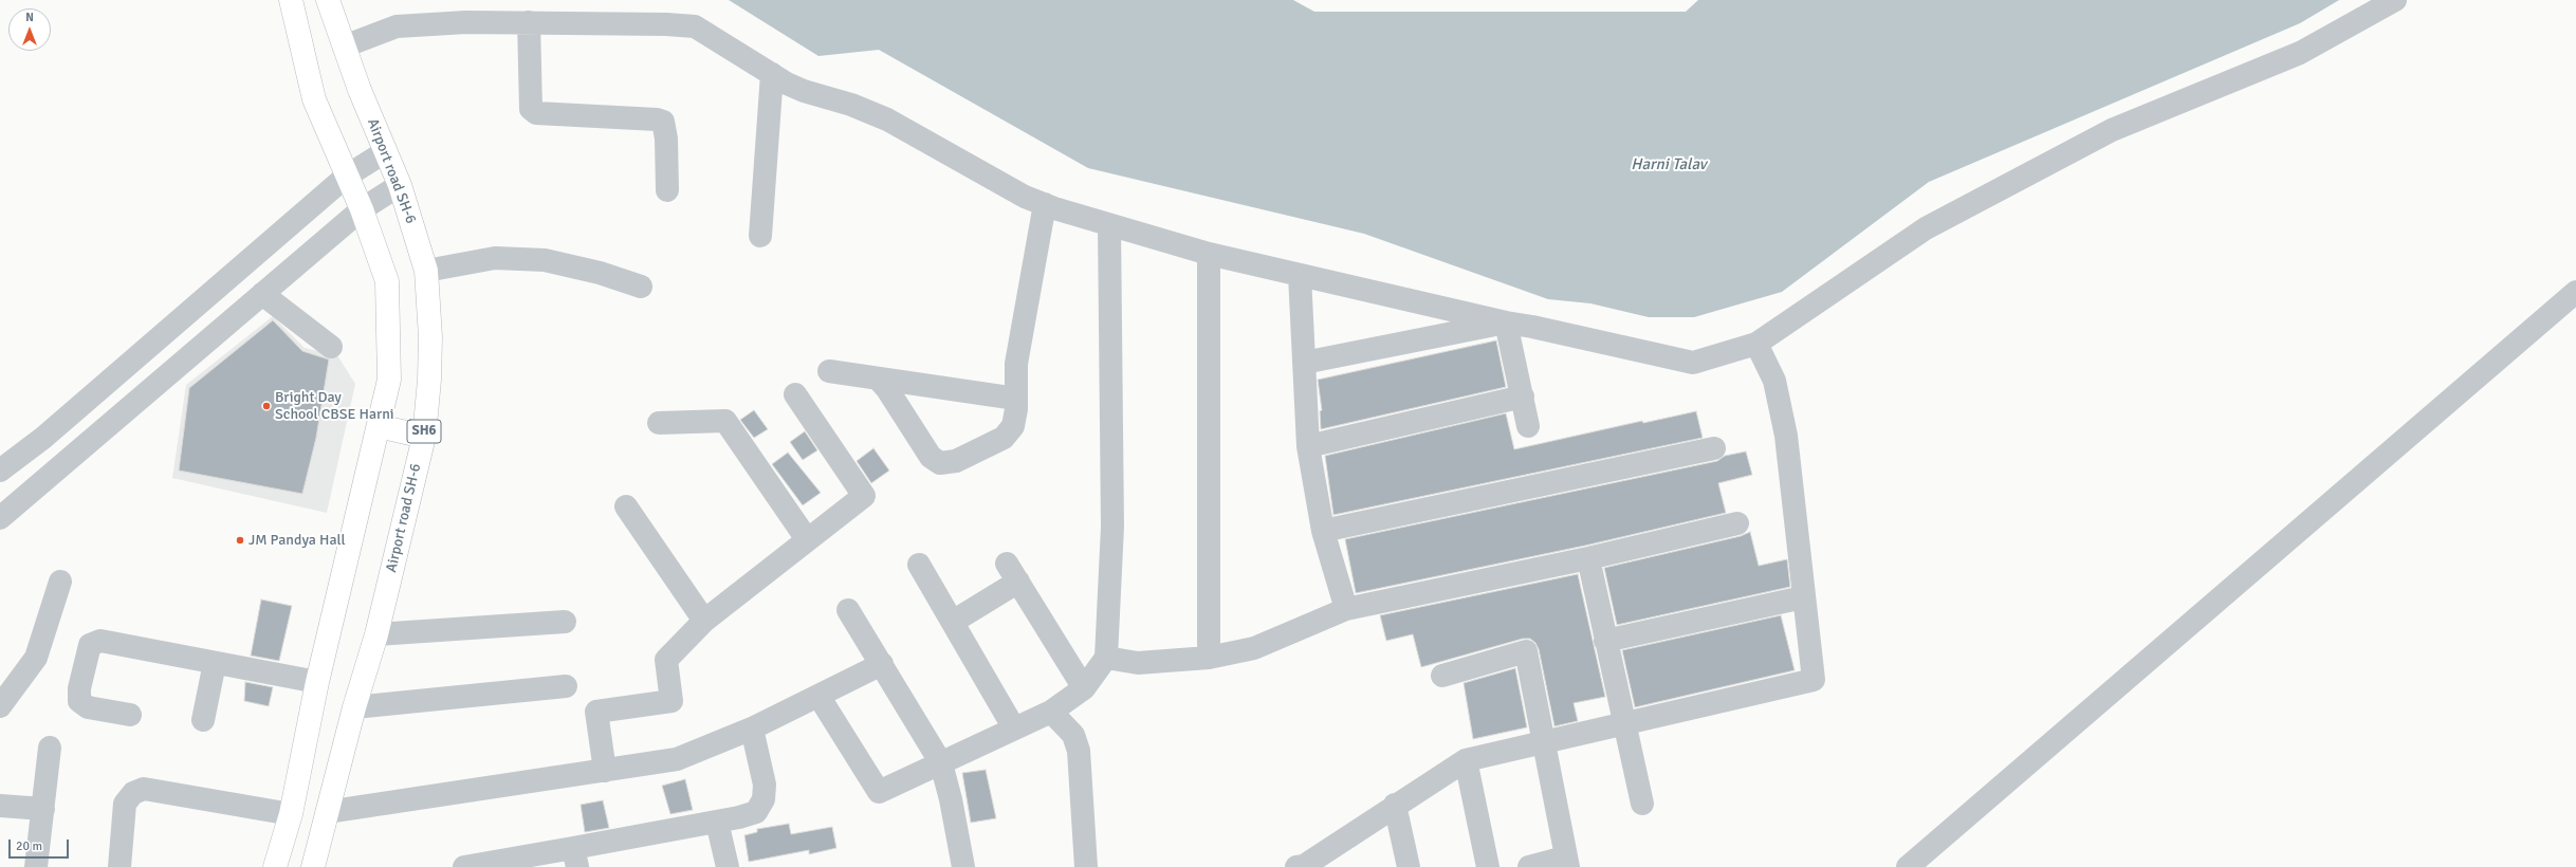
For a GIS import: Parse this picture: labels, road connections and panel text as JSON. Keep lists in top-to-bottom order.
{
  "streets": {
    "main road": ["Airport road SH-6", "SH6"]
  },
  "water": ["Harni Talav"],
  "places": ["Bright Day School CBSE Harni", "JM Pandya Hall"],
  "scale_bar": "20 m",
  "north": "top"
}
